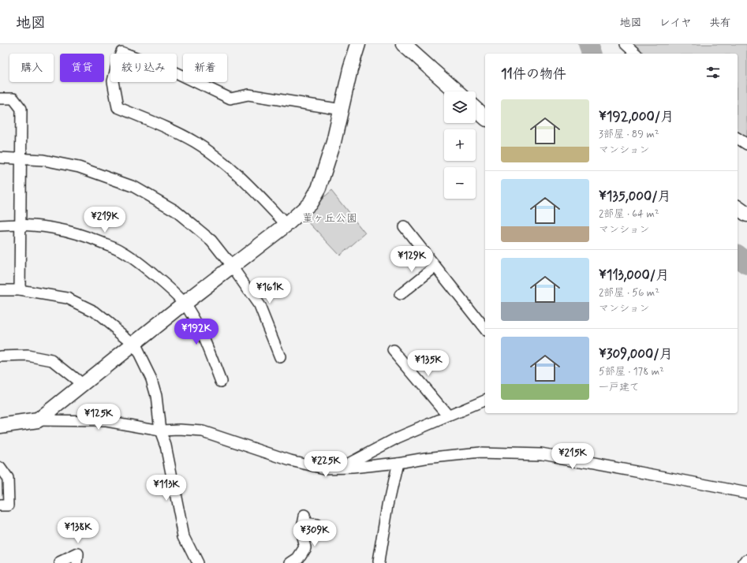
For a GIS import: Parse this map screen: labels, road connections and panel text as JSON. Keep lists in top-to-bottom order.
{
  "parks": ["菫ヶ丘公園"],
  "page": {
    "header": "地図",
    "nav": ["地図", "レイヤ", "共有"],
    "chip": [
      "購入",
      "賃貸",
      "絞り込み",
      "新着"
    ],
    "heading": "11件の物件",
    "map_buttons": ["+", "−"],
    "list": [
      {
        "name": "¥192,000/月",
        "note": "3部屋 · 89 m² · マンション"
      },
      {
        "name": "¥135,000/月",
        "note": "2部屋 · 64 m² · マンション"
      },
      {
        "name": "¥113,000/月",
        "note": "2部屋 · 56 m² · マンション"
      },
      {
        "name": "¥309,000/月",
        "note": "5部屋 · 178 m² · 一戸建て"
      }
    ],
    "price": [
      "¥219K",
      "¥129K",
      "¥161K",
      "¥192K",
      "¥135K",
      "¥125K",
      "¥215K",
      "¥225K",
      "¥113K",
      "¥138K",
      "¥309K"
    ]
  }
}
